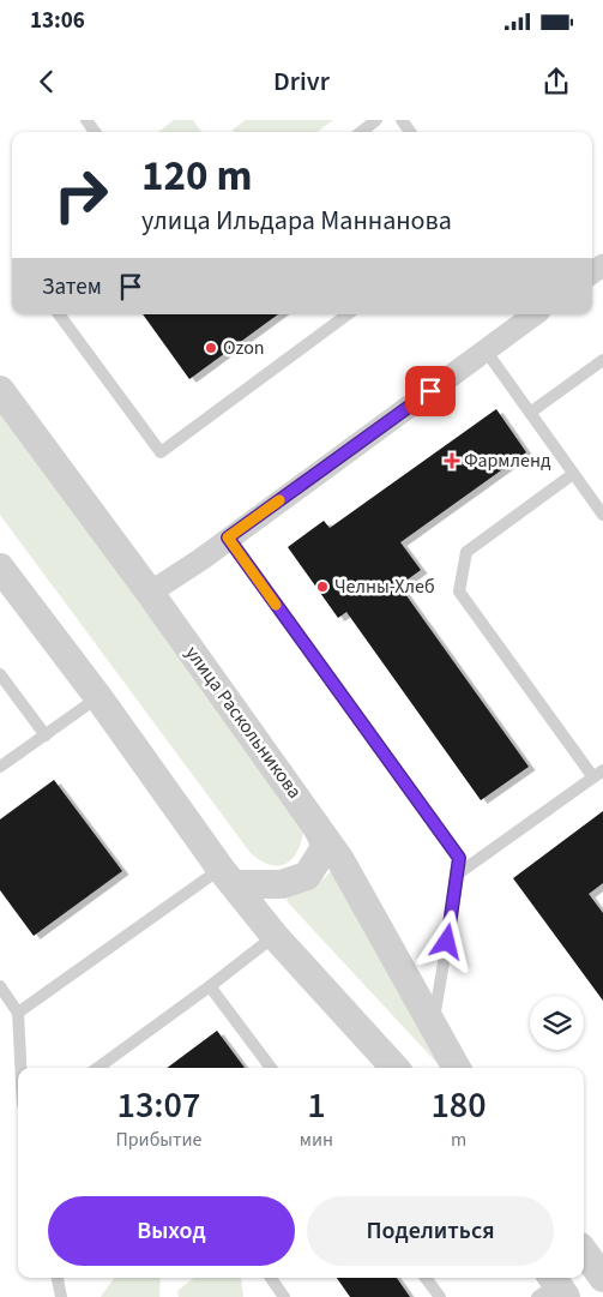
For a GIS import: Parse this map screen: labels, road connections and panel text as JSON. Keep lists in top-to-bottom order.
{
  "streets": {
    "street": ["улица Раскольникова"]
  },
  "places": {
    "other": ["Ozon", "Челны-Хлеб"],
    "health": ["Фармленд"]
  },
  "page": {
    "status": "13:06",
    "header": "Drivr",
    "turn": ["120 m", "улица Ильдара Маннанова"],
    "then": "Затем",
    "eta": [
      "13:07",
      "Прибытие",
      "1",
      "мин",
      "180",
      "m"
    ],
    "buttons": ["Выход", "Поделиться"]
  }
}
